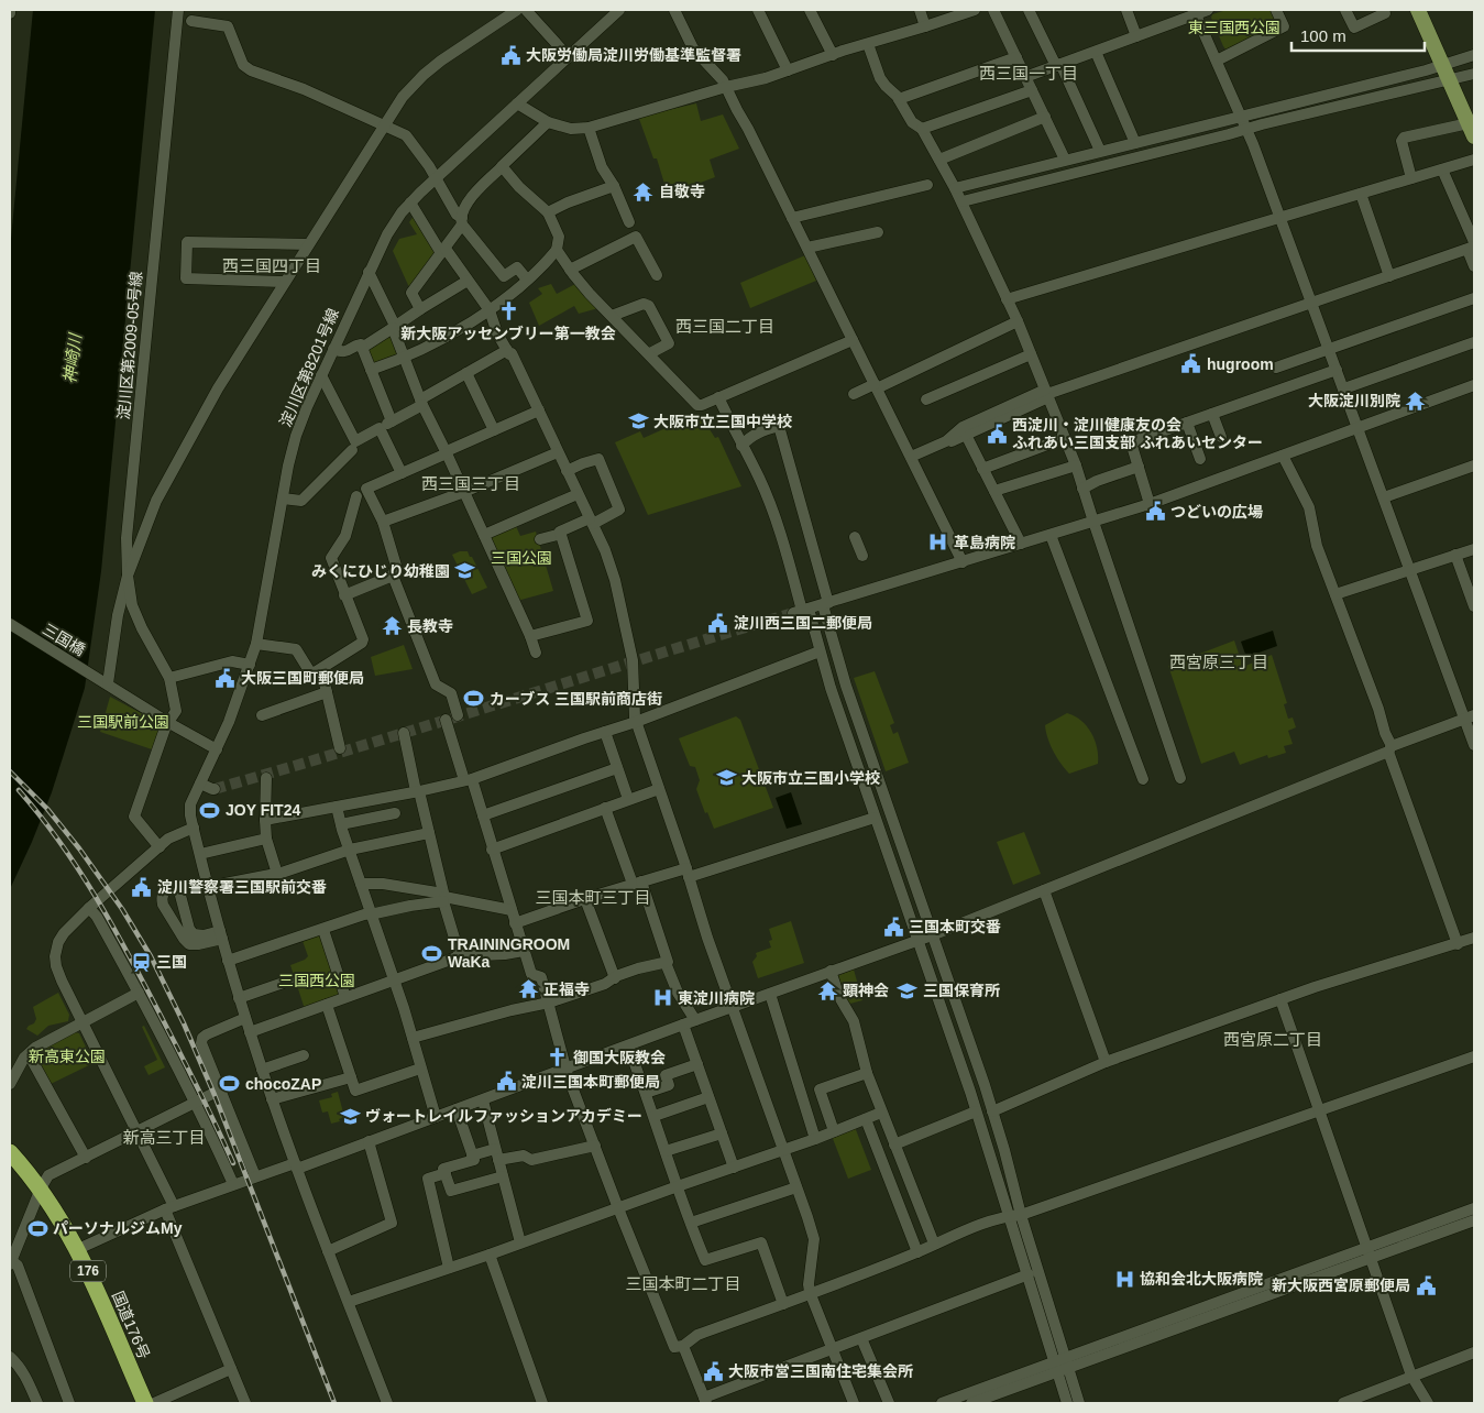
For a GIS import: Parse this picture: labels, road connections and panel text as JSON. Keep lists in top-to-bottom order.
{
  "streets": {
    "highway": ["176", "国道176号"],
    "street": ["淀川区第2009-05号線", "淀川区第8201号線", "三国橋"]
  },
  "crossings": [
    ["淀川区第2009-05号線", "三国橋"],
    ["淀川区第8201号線", "三国橋"]
  ],
  "districts": [
    "西三国一丁目",
    "西三国四丁目",
    "西三国二丁目",
    "西三国三丁目",
    "西宮原三丁目",
    "三国本町三丁目",
    "西宮原二丁目",
    "新高三丁目",
    "三国本町二丁目"
  ],
  "water": ["神崎川"],
  "parks": [
    "東三国西公園",
    "三国公園",
    "三国駅前公園",
    "三国西公園",
    "新高東公園"
  ],
  "places": {
    "public building": [
      "大阪労働局淀川労働基準監督署",
      "hugroom",
      "西淀川・淀川健康友の会 ふれあい三国支部 ふれあいセンター",
      "つどいの広場",
      "淀川西三国二郵便局",
      "大阪三国町郵便局",
      "淀川警察署三国駅前交番",
      "三国本町交番",
      "淀川三国本町郵便局",
      "新大阪西宮原郵便局",
      "大阪市営三国南住宅集会所"
    ],
    "temple": [
      "自敬寺",
      "大阪淀川別院",
      "長教寺",
      "正福寺",
      "顕神会"
    ],
    "church": ["新大阪アッセンブリー第一教会", "御国大阪教会"],
    "school or university": [
      "大阪市立三国中学校",
      "みくにひじり幼稚園",
      "大阪市立三国小学校",
      "三国保育所",
      "ヴォートレイルファッションアカデミー"
    ],
    "hospital": ["革島病院", "東淀川病院", "協和会北大阪病院"],
    "sports": [
      "カーブス 三国駅前商店街",
      "JOY FIT24",
      "TRAININGROOM WaKa",
      "chocoZAP",
      "パーソナルジムMy"
    ],
    "station": ["三国"]
  },
  "scale_bar": "100 m"
}
